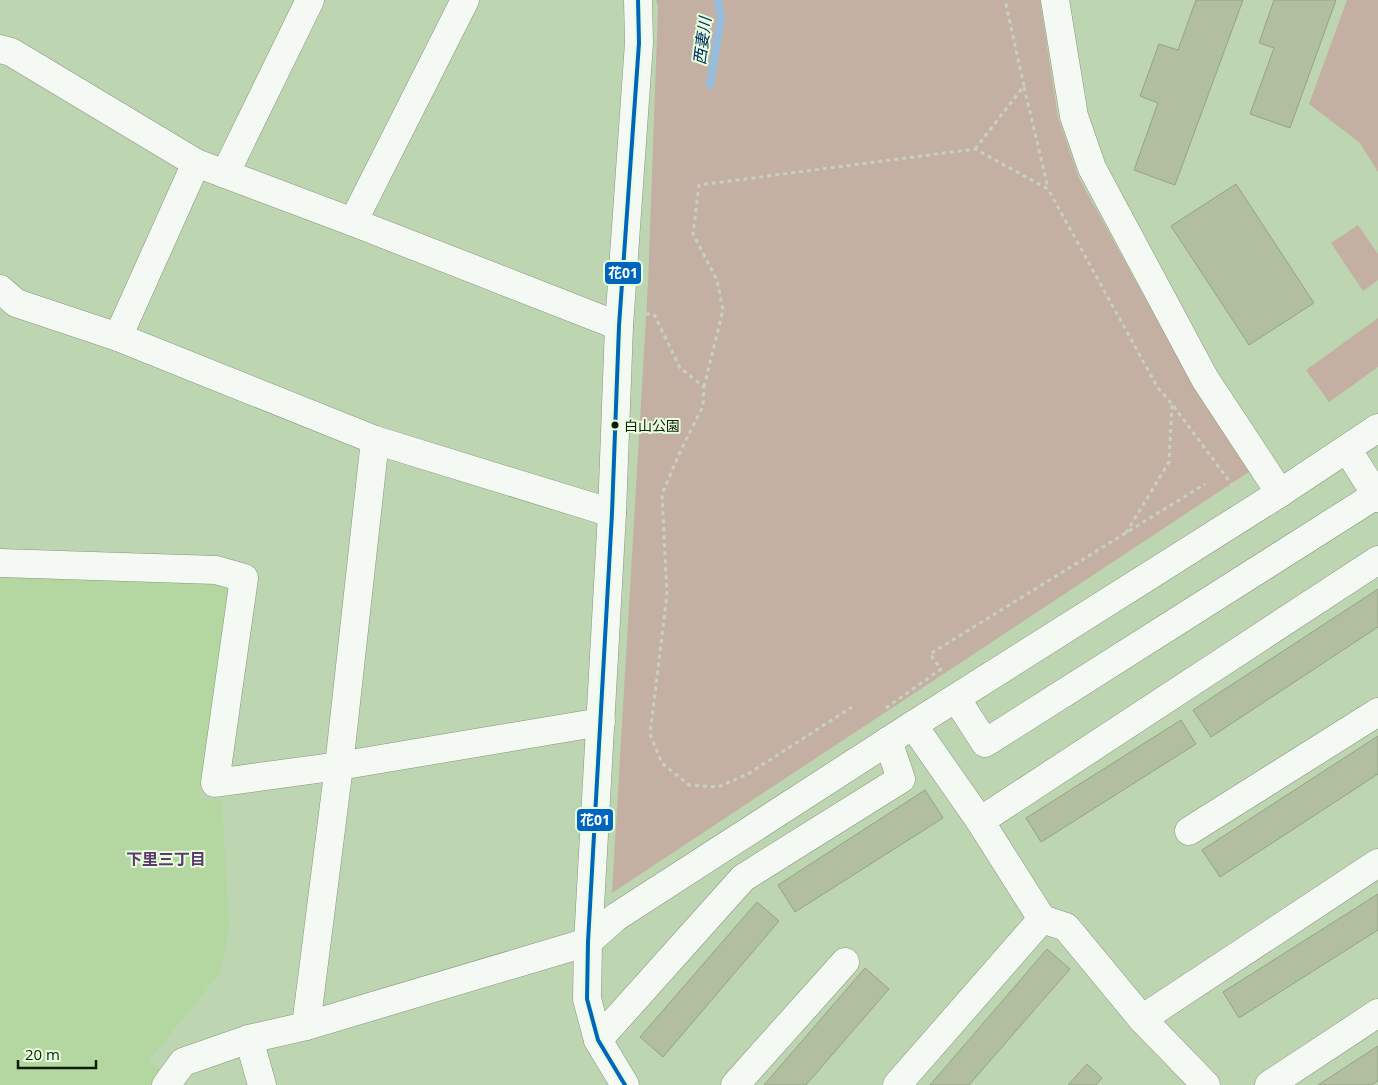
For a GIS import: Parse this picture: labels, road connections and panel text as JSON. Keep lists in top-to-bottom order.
{
  "districts": ["下里三丁目"],
  "water": ["西妻川"],
  "places": ["白山公園"],
  "lines": ["transit line 花01"],
  "scale_bar": "20 m"
}
